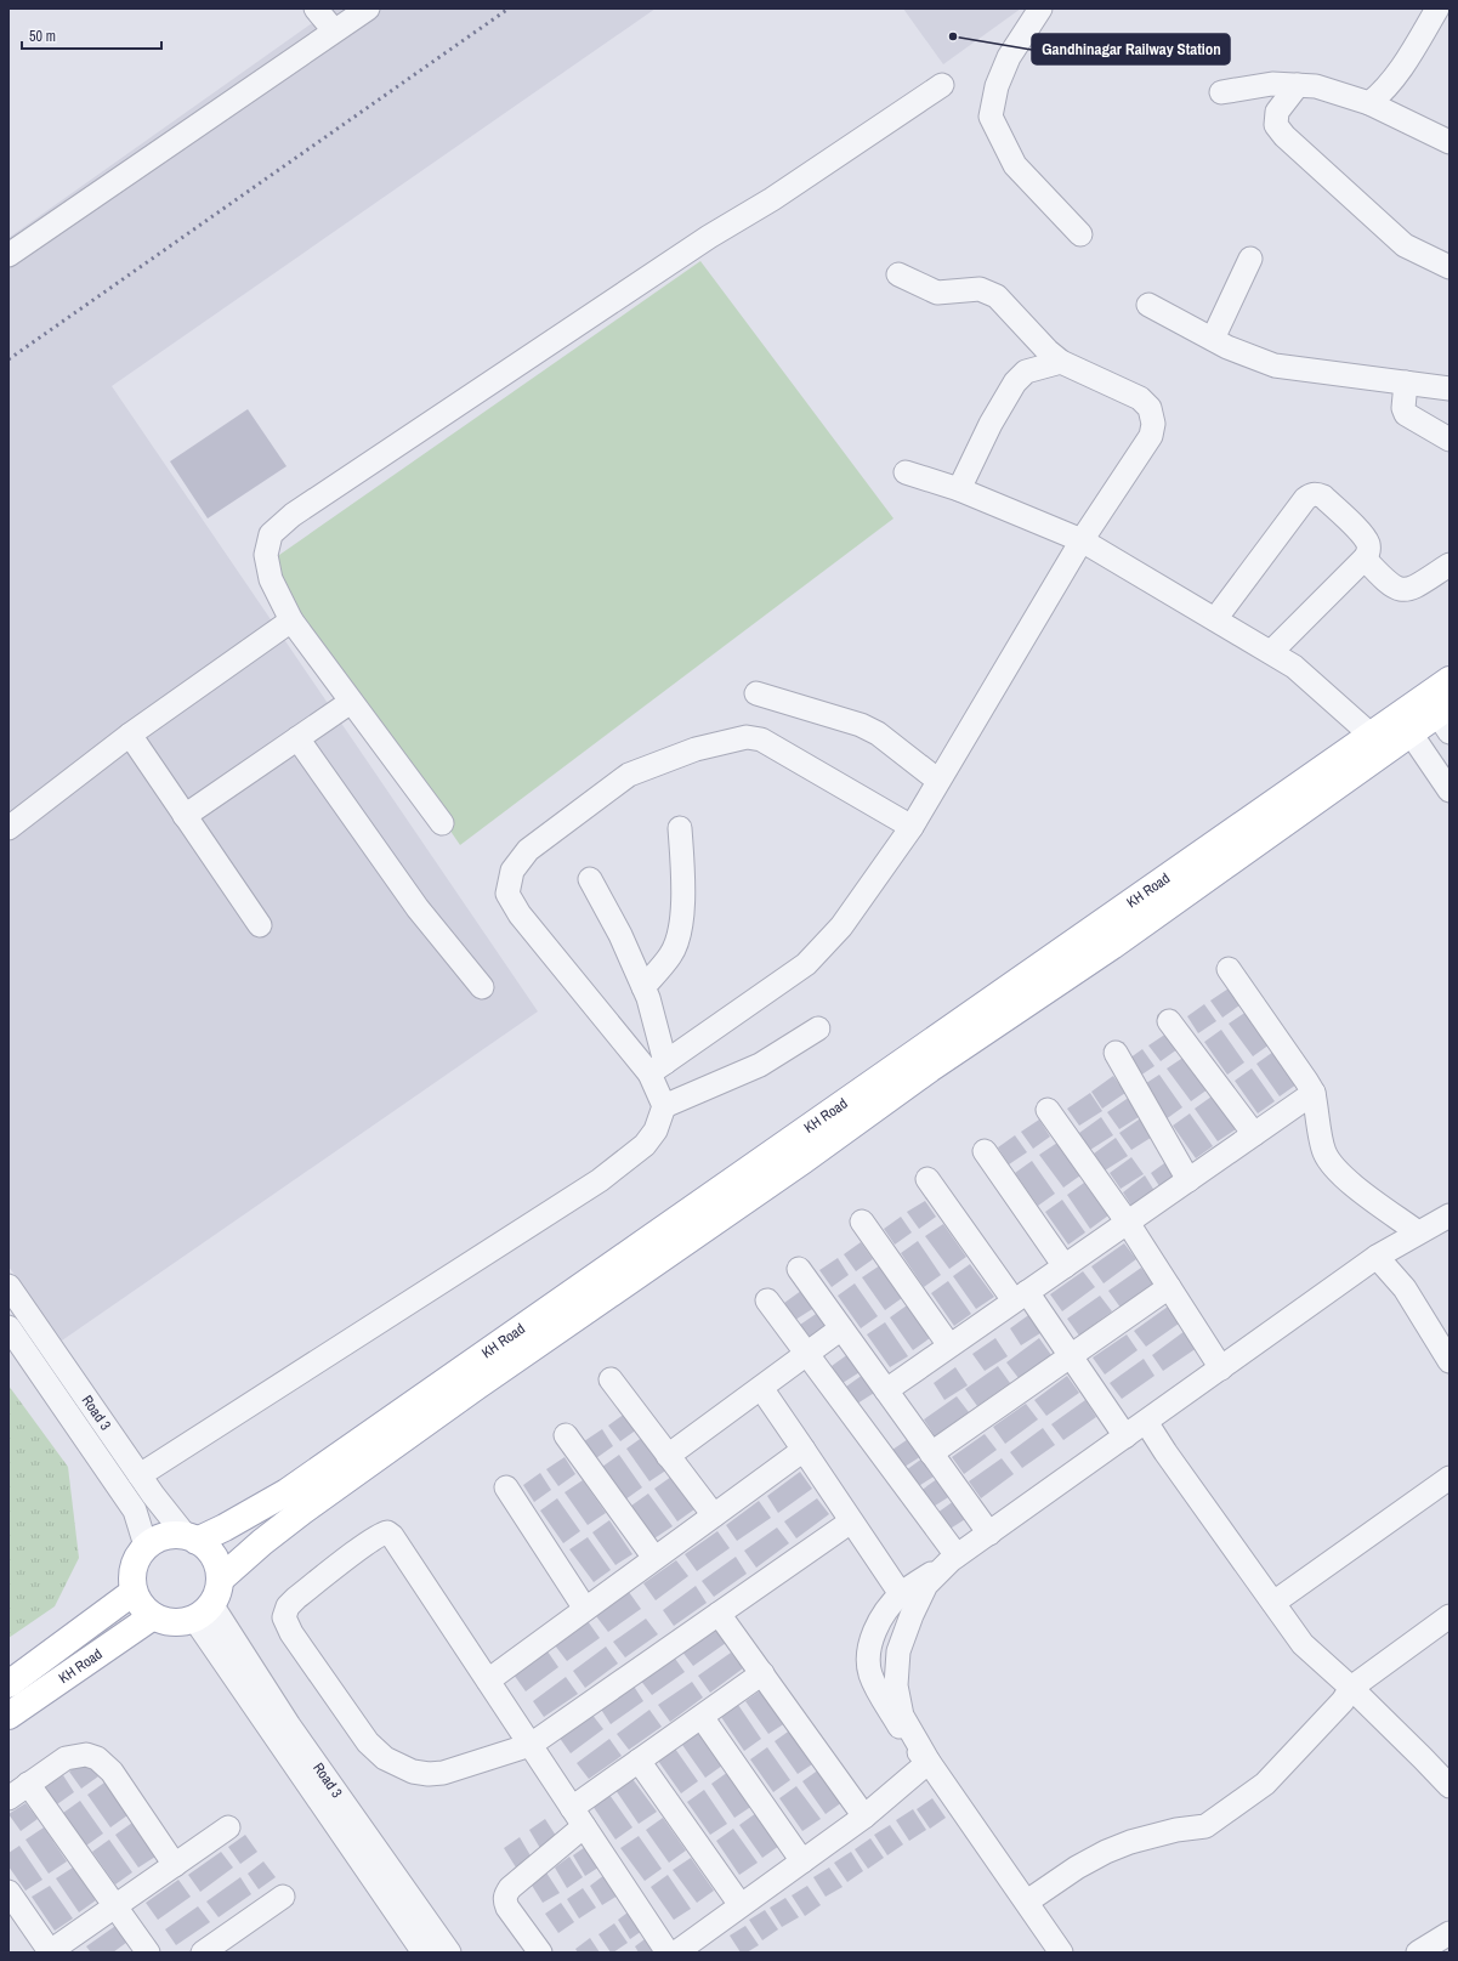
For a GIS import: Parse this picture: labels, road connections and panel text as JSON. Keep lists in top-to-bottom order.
{
  "streets": {
    "main road": ["KH Road"],
    "street": ["Road 3"]
  },
  "crossings": [
    ["KH Road", "Road 3"]
  ],
  "places": ["Gandhinagar Railway Station"],
  "scale_bar": "50 m"
}
